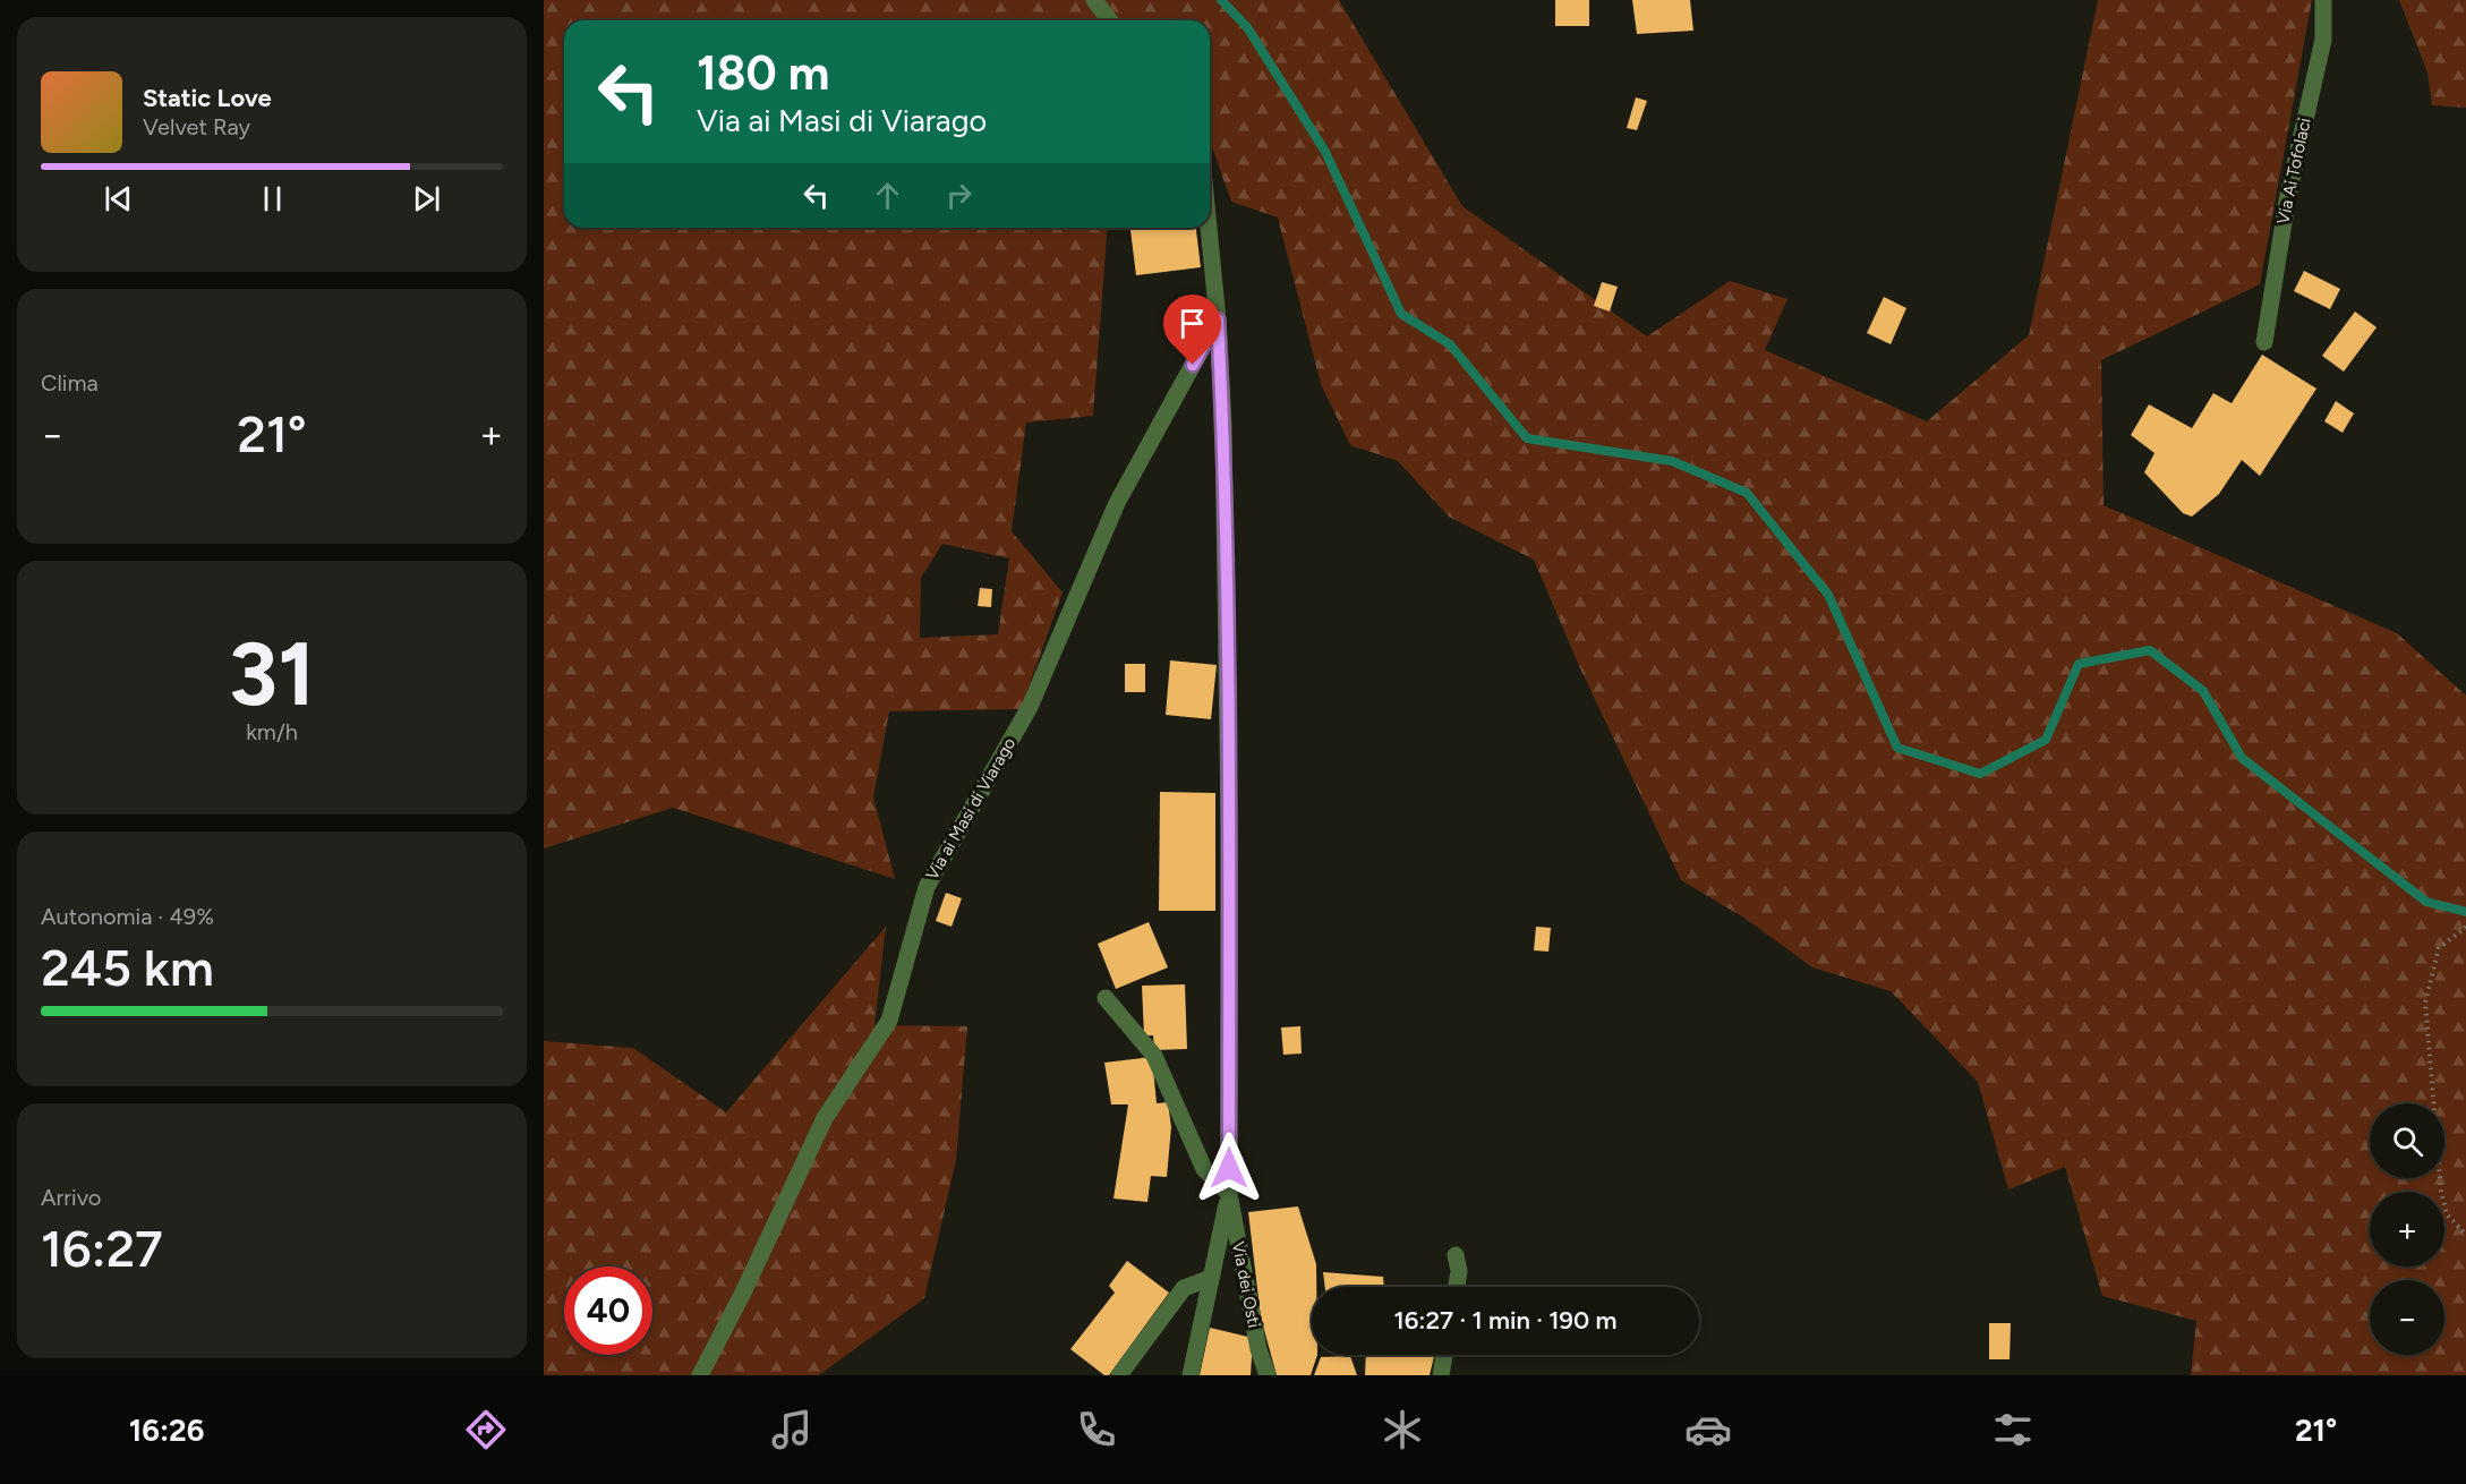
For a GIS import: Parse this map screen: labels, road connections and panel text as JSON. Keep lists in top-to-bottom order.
{
  "streets": {
    "street": ["Via Ai Tofolaci", "Via ai Masi di Viarago", "Via dei Osti"]
  },
  "page": {
    "turn": ["180 m", "Via ai Masi di Viarago"],
    "song": ["Static Love", "Velvet Ray"],
    "tile": [
      "Clima",
      ["31", "km/h"],
      ["Autonomia · 49%", "245 km"],
      ["Arrivo", "16:27"]
    ],
    "heat": ["−", "21°", "+"],
    "map_buttons": ["+", "−"],
    "limit": "40",
    "trip": "16:27 · 1 min · 190 m",
    "tabs": ["16:26", "21°"]
  }
}
